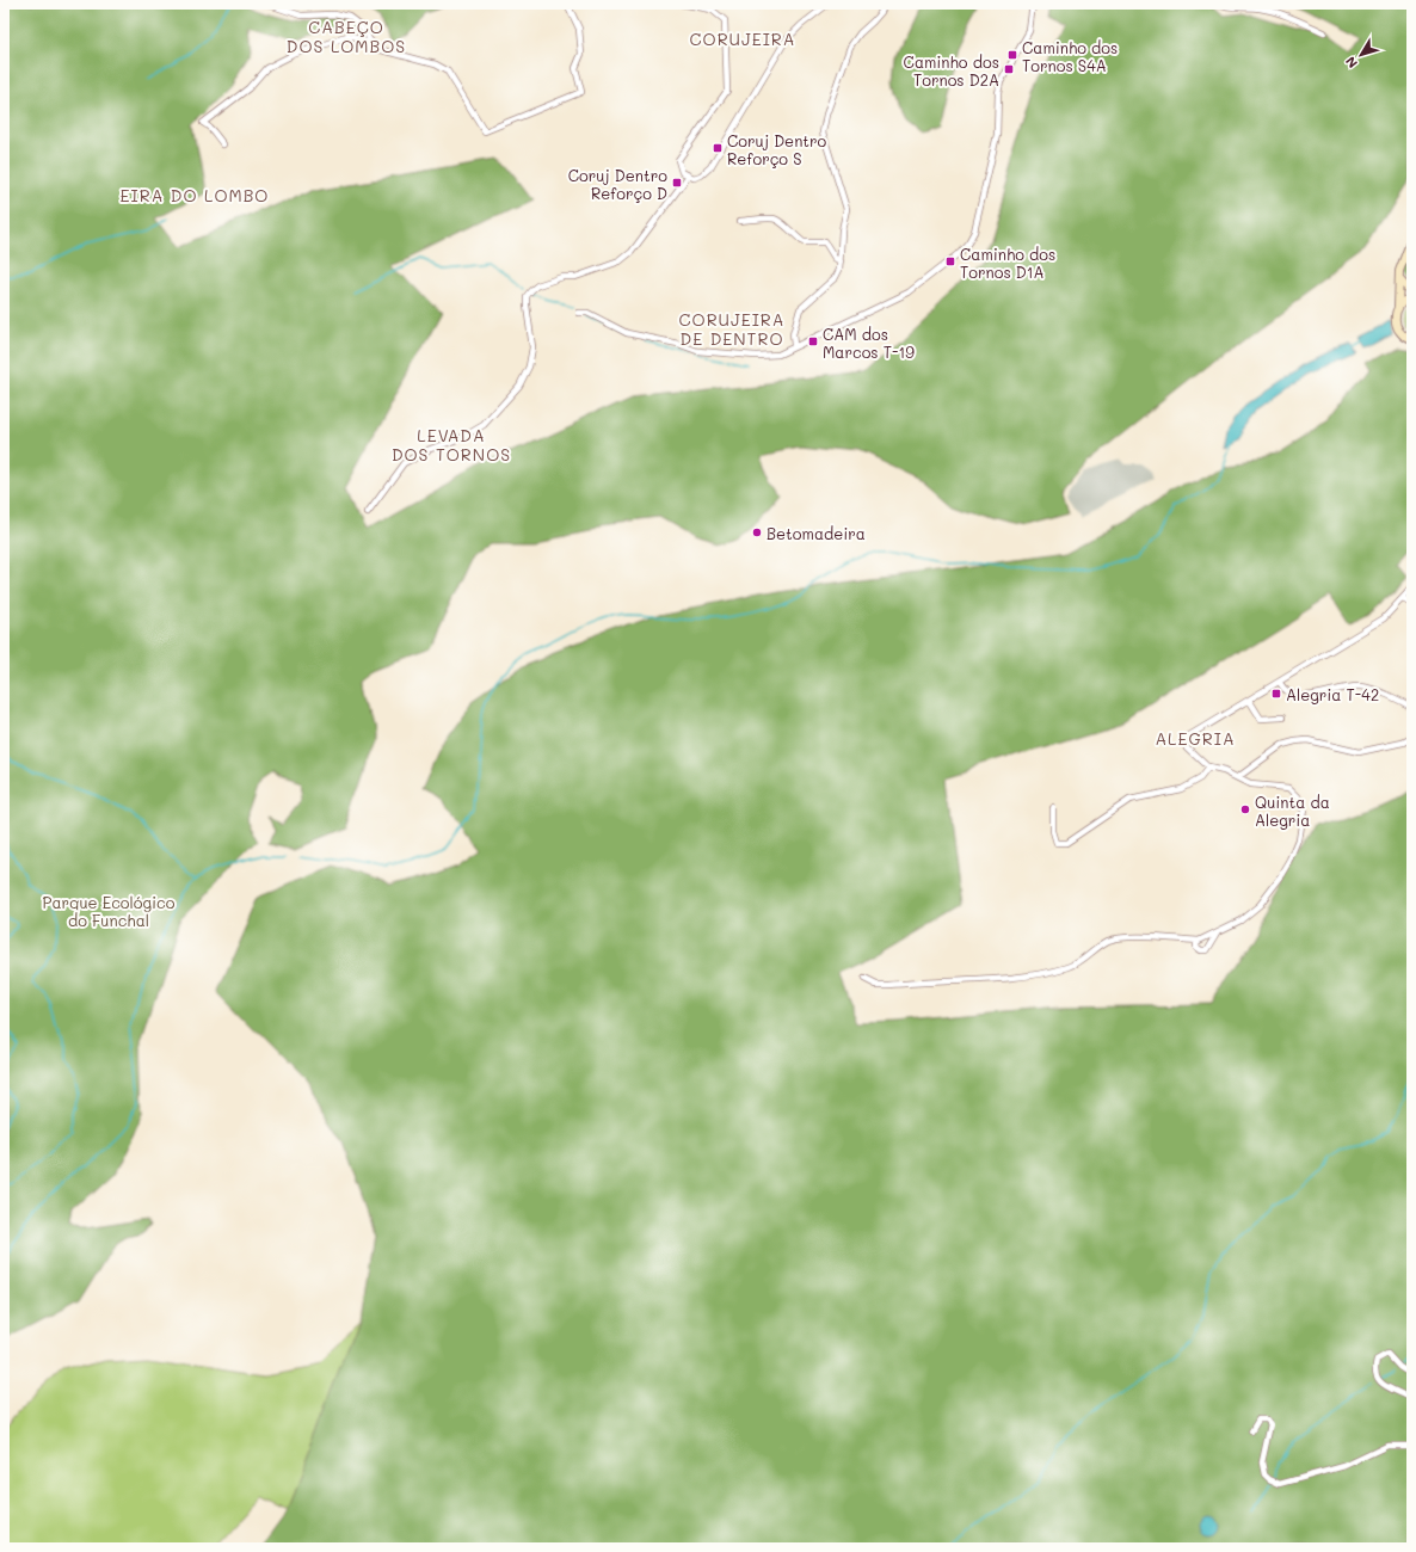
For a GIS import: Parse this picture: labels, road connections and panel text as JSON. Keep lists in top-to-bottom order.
{
  "districts": [
    "CABEÇO DOS LOMBOS",
    "CORUJEIRA",
    "EIRA DO LOMBO",
    "CORUJEIRA DE DENTRO",
    "LEVADA DOS TORNOS",
    "ALEGRIA"
  ],
  "parks": ["Parque Ecológico do Funchal"],
  "places": {
    "transit": [
      "Caminho dos Tornos S4A",
      "Caminho dos Tornos D2A",
      "Coruj Dentro Reforço S",
      "Coruj Dentro Reforço D",
      "Caminho dos Tornos D1A",
      "CAM dos Marcos T-19",
      "Alegria T-42"
    ],
    "other": ["Betomadeira", "Quinta da Alegria"]
  },
  "north": "bottom left"
}
